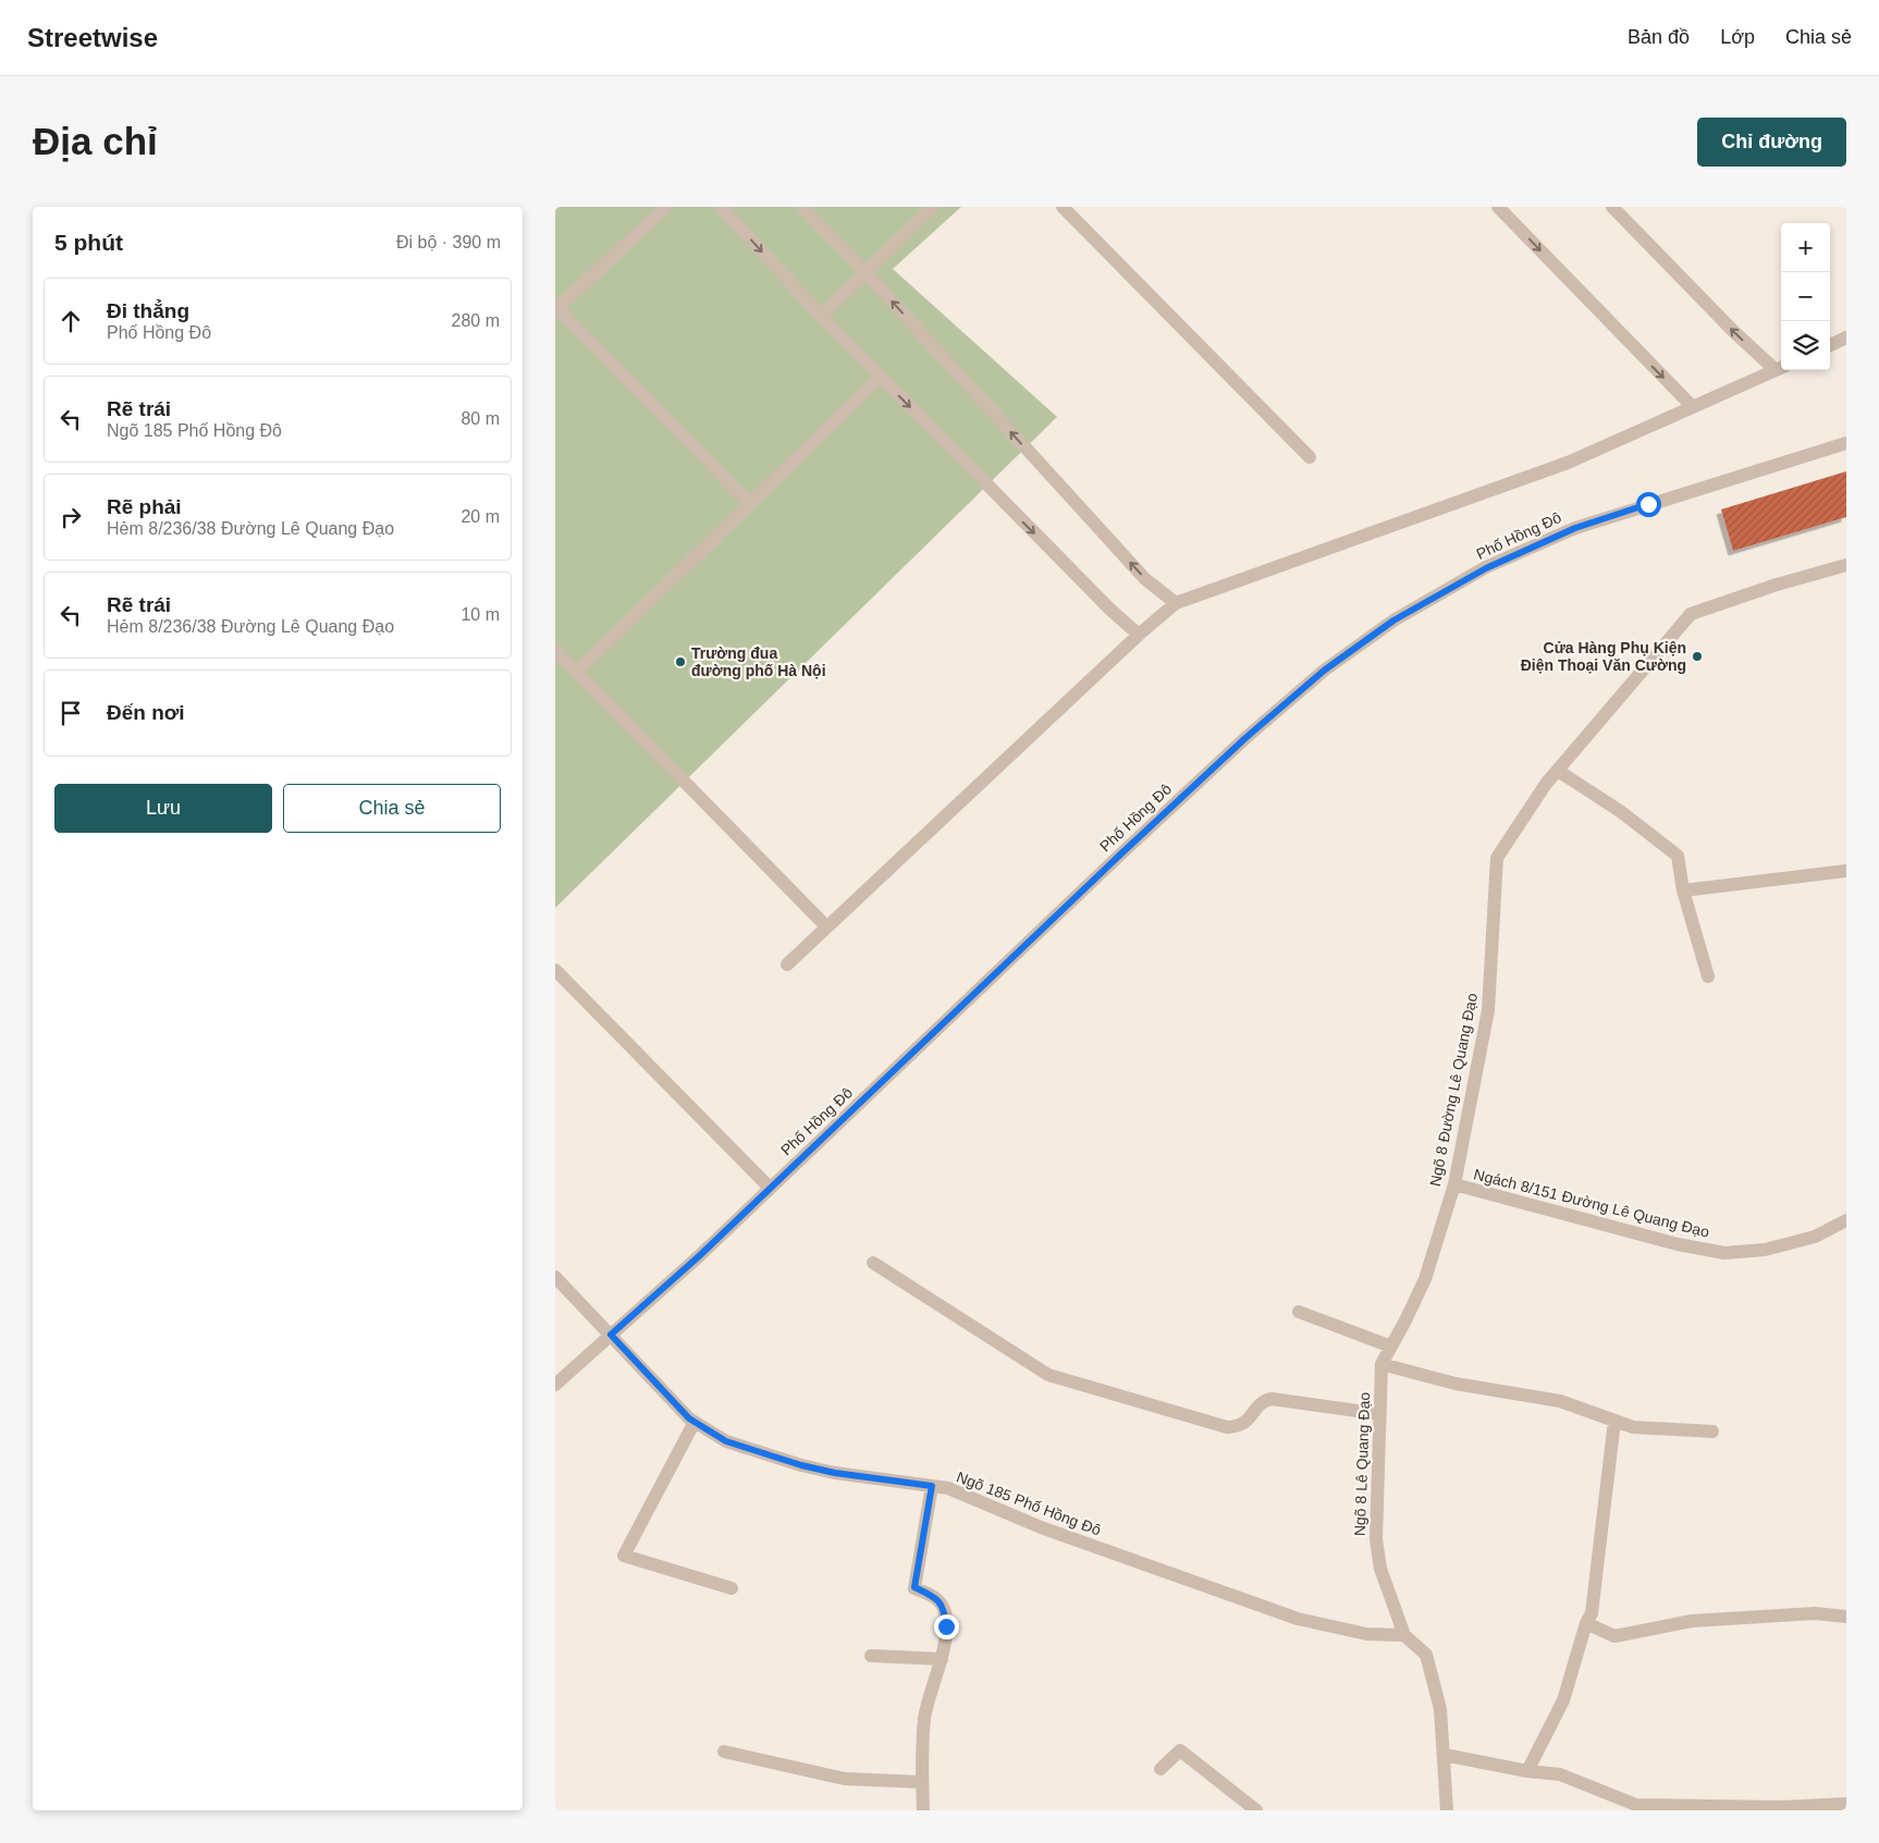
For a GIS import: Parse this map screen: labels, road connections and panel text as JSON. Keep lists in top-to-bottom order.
{
  "streets": {
    "street": [
      "Phố Hồng Đô",
      "Ngõ 8 Đường Lê Quang Đạo",
      "Ngách 8/151 Đường Lê Quang Đạo",
      "Ngõ 8 Lê Quang Đạo",
      "Ngõ 185 Phố Hồng Đô"
    ]
  },
  "crossings": [
    ["Phố Hồng Đô", "Ngõ 185 Phố Hồng Đô"],
    ["Ngõ 8 Đường Lê Quang Đạo", "Ngách 8/151 Đường Lê Quang Đạo"],
    ["Ngõ 8 Đường Lê Quang Đạo", "Ngõ 8 Lê Quang Đạo"],
    ["Ngõ 8 Lê Quang Đạo", "Ngõ 185 Phố Hồng Đô"]
  ],
  "places": ["Cửa Hàng Phụ Kiện Điện Thoại Văn Cường", "Trường đua đường phố Hà Nội"],
  "page": {
    "header": "Streetwise",
    "nav": ["Bản đồ", "Lớp", "Chia sẻ"],
    "buttons": [
      "Chỉ đường",
      ["Lưu", "Chia sẻ"]
    ],
    "title": "Địa chỉ",
    "heading": ["5 phút", "Đi bộ · 390 m"],
    "map_buttons": ["+", "−"],
    "list": [
      ["Đi thẳng", "Phố Hồng Đô", "280 m"],
      ["Rẽ trái", "Ngõ 185 Phố Hồng Đô", "80 m"],
      ["Rẽ phải", "Hẻm 8/236/38 Đường Lê Quang Đạo", "20 m"],
      ["Rẽ trái", "Hẻm 8/236/38 Đường Lê Quang Đạo", "10 m"],
      "Đến nơi"
    ]
  }
}
